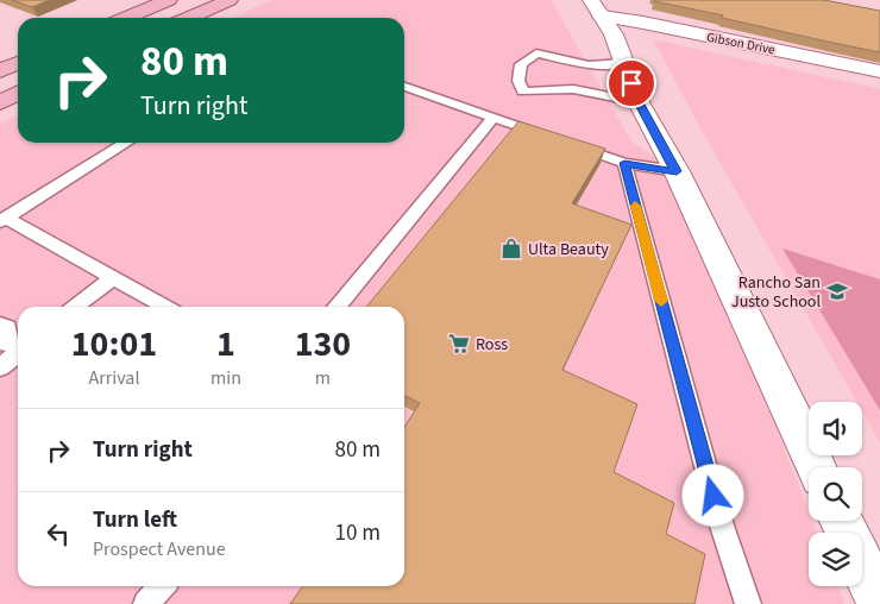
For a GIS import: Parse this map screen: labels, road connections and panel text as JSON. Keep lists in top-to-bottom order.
{
  "streets": {
    "street": ["Gibson Drive"]
  },
  "places": {
    "shop": ["Ulta Beauty"],
    "school or university": ["Rancho San Justo School"],
    "supermarket": ["Ross"]
  },
  "page": {
    "turn": ["80 m", "Turn right"],
    "eta": [
      "10:01",
      "Arrival",
      "1",
      "min",
      "130",
      "m"
    ],
    "list": [
      {
        "name": "Turn right",
        "value": "80 m"
      },
      {
        "name": "Turn left",
        "note": "Prospect Avenue",
        "value": "10 m"
      }
    ]
  }
}
